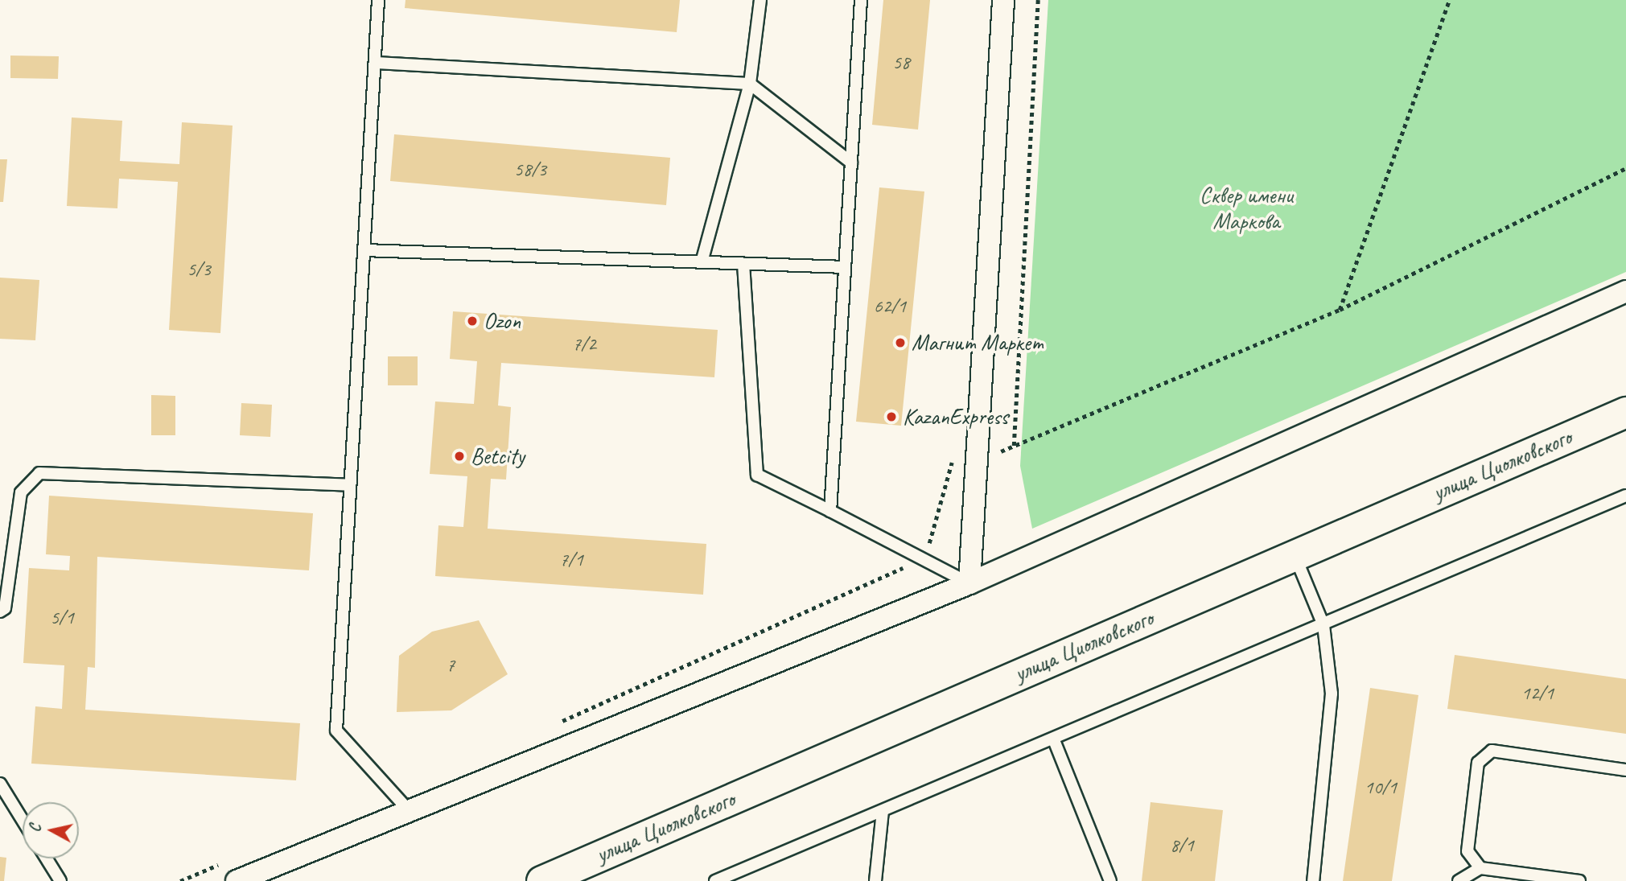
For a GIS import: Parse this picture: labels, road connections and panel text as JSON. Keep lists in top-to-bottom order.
{
  "streets": {
    "main road": ["улица Циолковского"]
  },
  "parks": ["Сквер имени Маркова"],
  "places": [
    "Ozon",
    "Магнит Маркет",
    "KazanExpress",
    "Betcity"
  ],
  "house_numbers": [
    "58",
    "58/3",
    "5/3",
    "62/1",
    "7/2",
    "7/1",
    "5/1",
    "7",
    "12/1",
    "10/1",
    "8/1"
  ],
  "north": "left"
}
